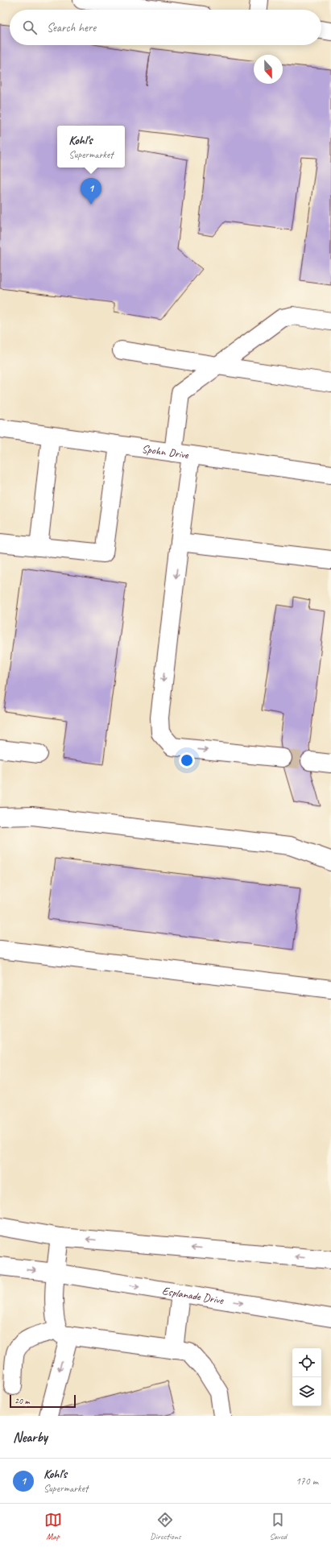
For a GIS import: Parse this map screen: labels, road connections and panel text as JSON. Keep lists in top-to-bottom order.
{
  "streets": {
    "street": ["Spohn Drive", "Esplanade Drive"]
  },
  "scale_bar": "20 m",
  "north": "bottom",
  "page": {
    "search": "Search here",
    "popup": ["Kohl's", "Supermarket"],
    "pins": "1",
    "scale": "20 m",
    "heading": "Nearby",
    "list": [
      {
        "mark": "1",
        "name": "Kohl's",
        "note": "Supermarket",
        "value": "170 m"
      }
    ],
    "nav": ["Map", "Directions", "Saved"]
  }
}
